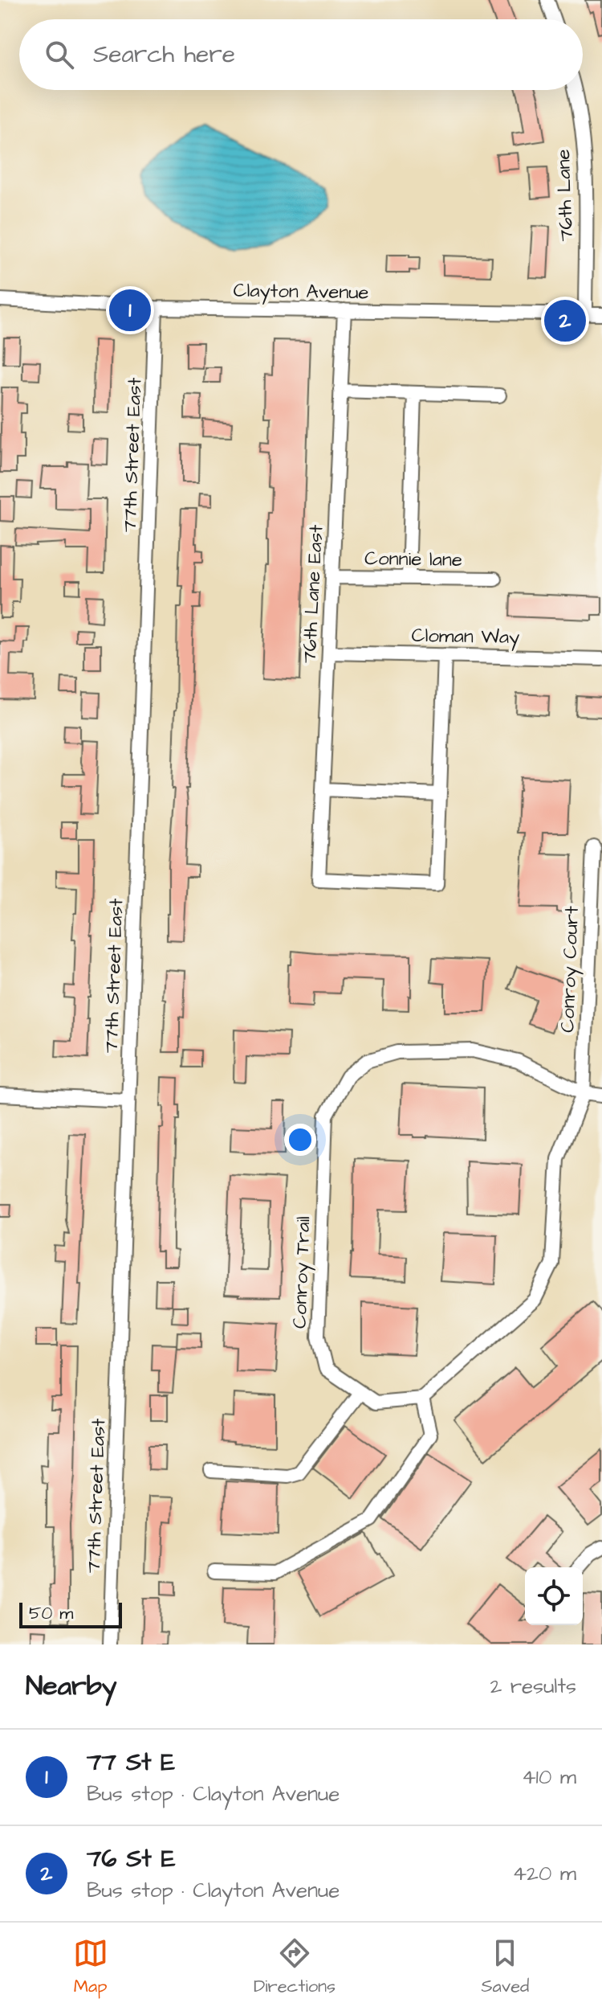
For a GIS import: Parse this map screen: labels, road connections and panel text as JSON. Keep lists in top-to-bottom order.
{
  "streets": {
    "street": [
      "76th Lane",
      "Clayton Avenue",
      "77th Street East",
      "Connie lane",
      "76th Lane East",
      "Cloman Way",
      "Conroy Court",
      "Conroy Trail"
    ]
  },
  "crossings": [
    ["76th Lane", "Clayton Avenue"],
    ["Clayton Avenue", "77th Street East"],
    ["Clayton Avenue", "76th Lane East"],
    ["Connie lane", "76th Lane East"],
    ["76th Lane East", "Cloman Way"],
    ["Conroy Court", "Conroy Trail"]
  ],
  "scale_bar": "50 m",
  "page": {
    "search": "Search here",
    "pins": ["1", "2"],
    "scale": "50 m",
    "heading": ["Nearby", "2 results"],
    "list": [
      {
        "mark": "1",
        "name": "77 St E",
        "note": "Bus stop · Clayton Avenue",
        "value": "410 m"
      },
      {
        "mark": "2",
        "name": "76 St E",
        "note": "Bus stop · Clayton Avenue",
        "value": "420 m"
      }
    ],
    "nav": ["Map", "Directions", "Saved"]
  }
}
